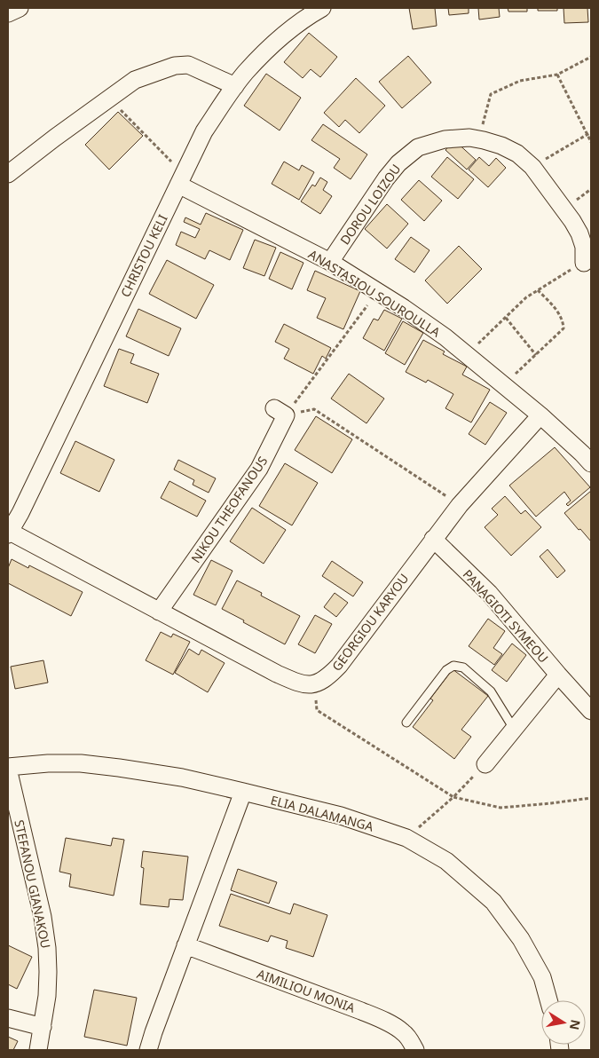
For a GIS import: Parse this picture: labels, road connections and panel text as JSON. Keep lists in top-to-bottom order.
{
  "streets": {
    "street": [
      "DOROU LOIZOU",
      "CHRISTOU KELI",
      "ANASTASIOU SOUROULLA",
      "NIKOU THEOFANOUS",
      "PANAGIOTI SYMEOU",
      "GEORGIOU KARYOU",
      "ELIA DALAMANGA",
      "STEFANOU GIANAKOU",
      "AIMILIOU MONIA"
    ]
  },
  "crossings": [
    ["DOROU LOIZOU", "ANASTASIOU SOUROULLA"],
    ["CHRISTOU KELI", "ANASTASIOU SOUROULLA"],
    ["ANASTASIOU SOUROULLA", "GEORGIOU KARYOU"],
    ["PANAGIOTI SYMEOU", "GEORGIOU KARYOU"],
    ["ELIA DALAMANGA", "STEFANOU GIANAKOU"]
  ],
  "north": "right"
}
